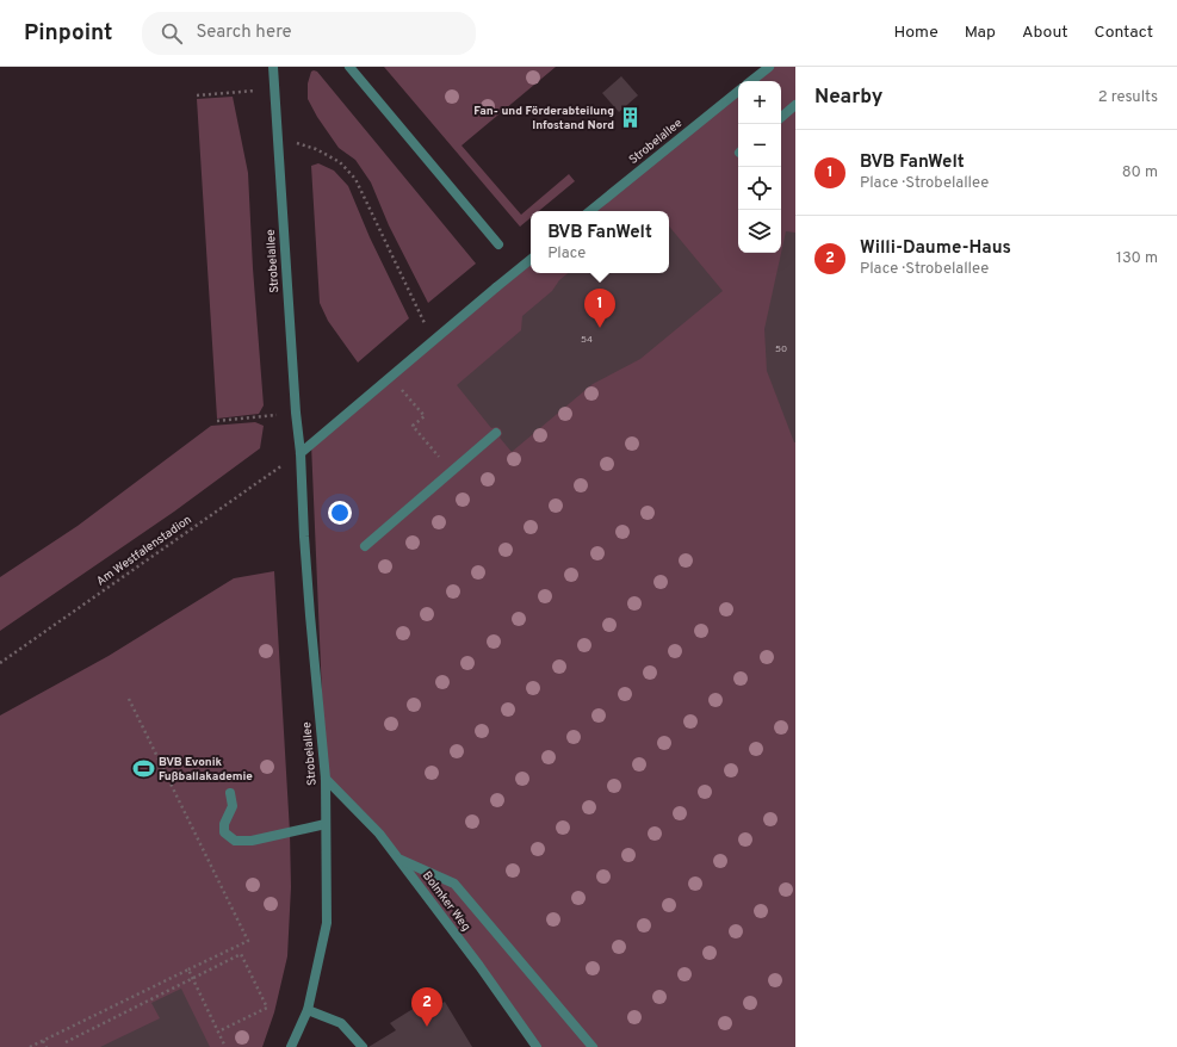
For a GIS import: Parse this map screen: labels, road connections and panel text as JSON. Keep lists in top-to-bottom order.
{
  "streets": {
    "street": ["Strobelallee", "Bolmker Weg"],
    "path": ["Am Westfalenstadion"]
  },
  "crossings": [
    ["Strobelallee", "Am Westfalenstadion"],
    ["Strobelallee", "Bolmker Weg"]
  ],
  "places": {
    "building": ["Fan- und Förderabteilung Infostand Nord"],
    "sports": ["BVB Evonik Fußballakademie"]
  },
  "house_numbers": ["54", "50"],
  "page": {
    "header": "Pinpoint",
    "search": "Search here",
    "nav": [
      "Home",
      "Map",
      "About",
      "Contact"
    ],
    "heading": ["Nearby", "2 results"],
    "map_buttons": ["+", "−"],
    "list": [
      {
        "mark": "1",
        "name": "BVB FanWelt",
        "note": "Place · Strobelallee",
        "value": "80 m"
      },
      {
        "mark": "2",
        "name": "Willi-Daume-Haus",
        "note": "Place · Strobelallee",
        "value": "130 m"
      }
    ],
    "popup": ["BVB FanWelt", "Place"],
    "pins": ["1", "2"]
  }
}
